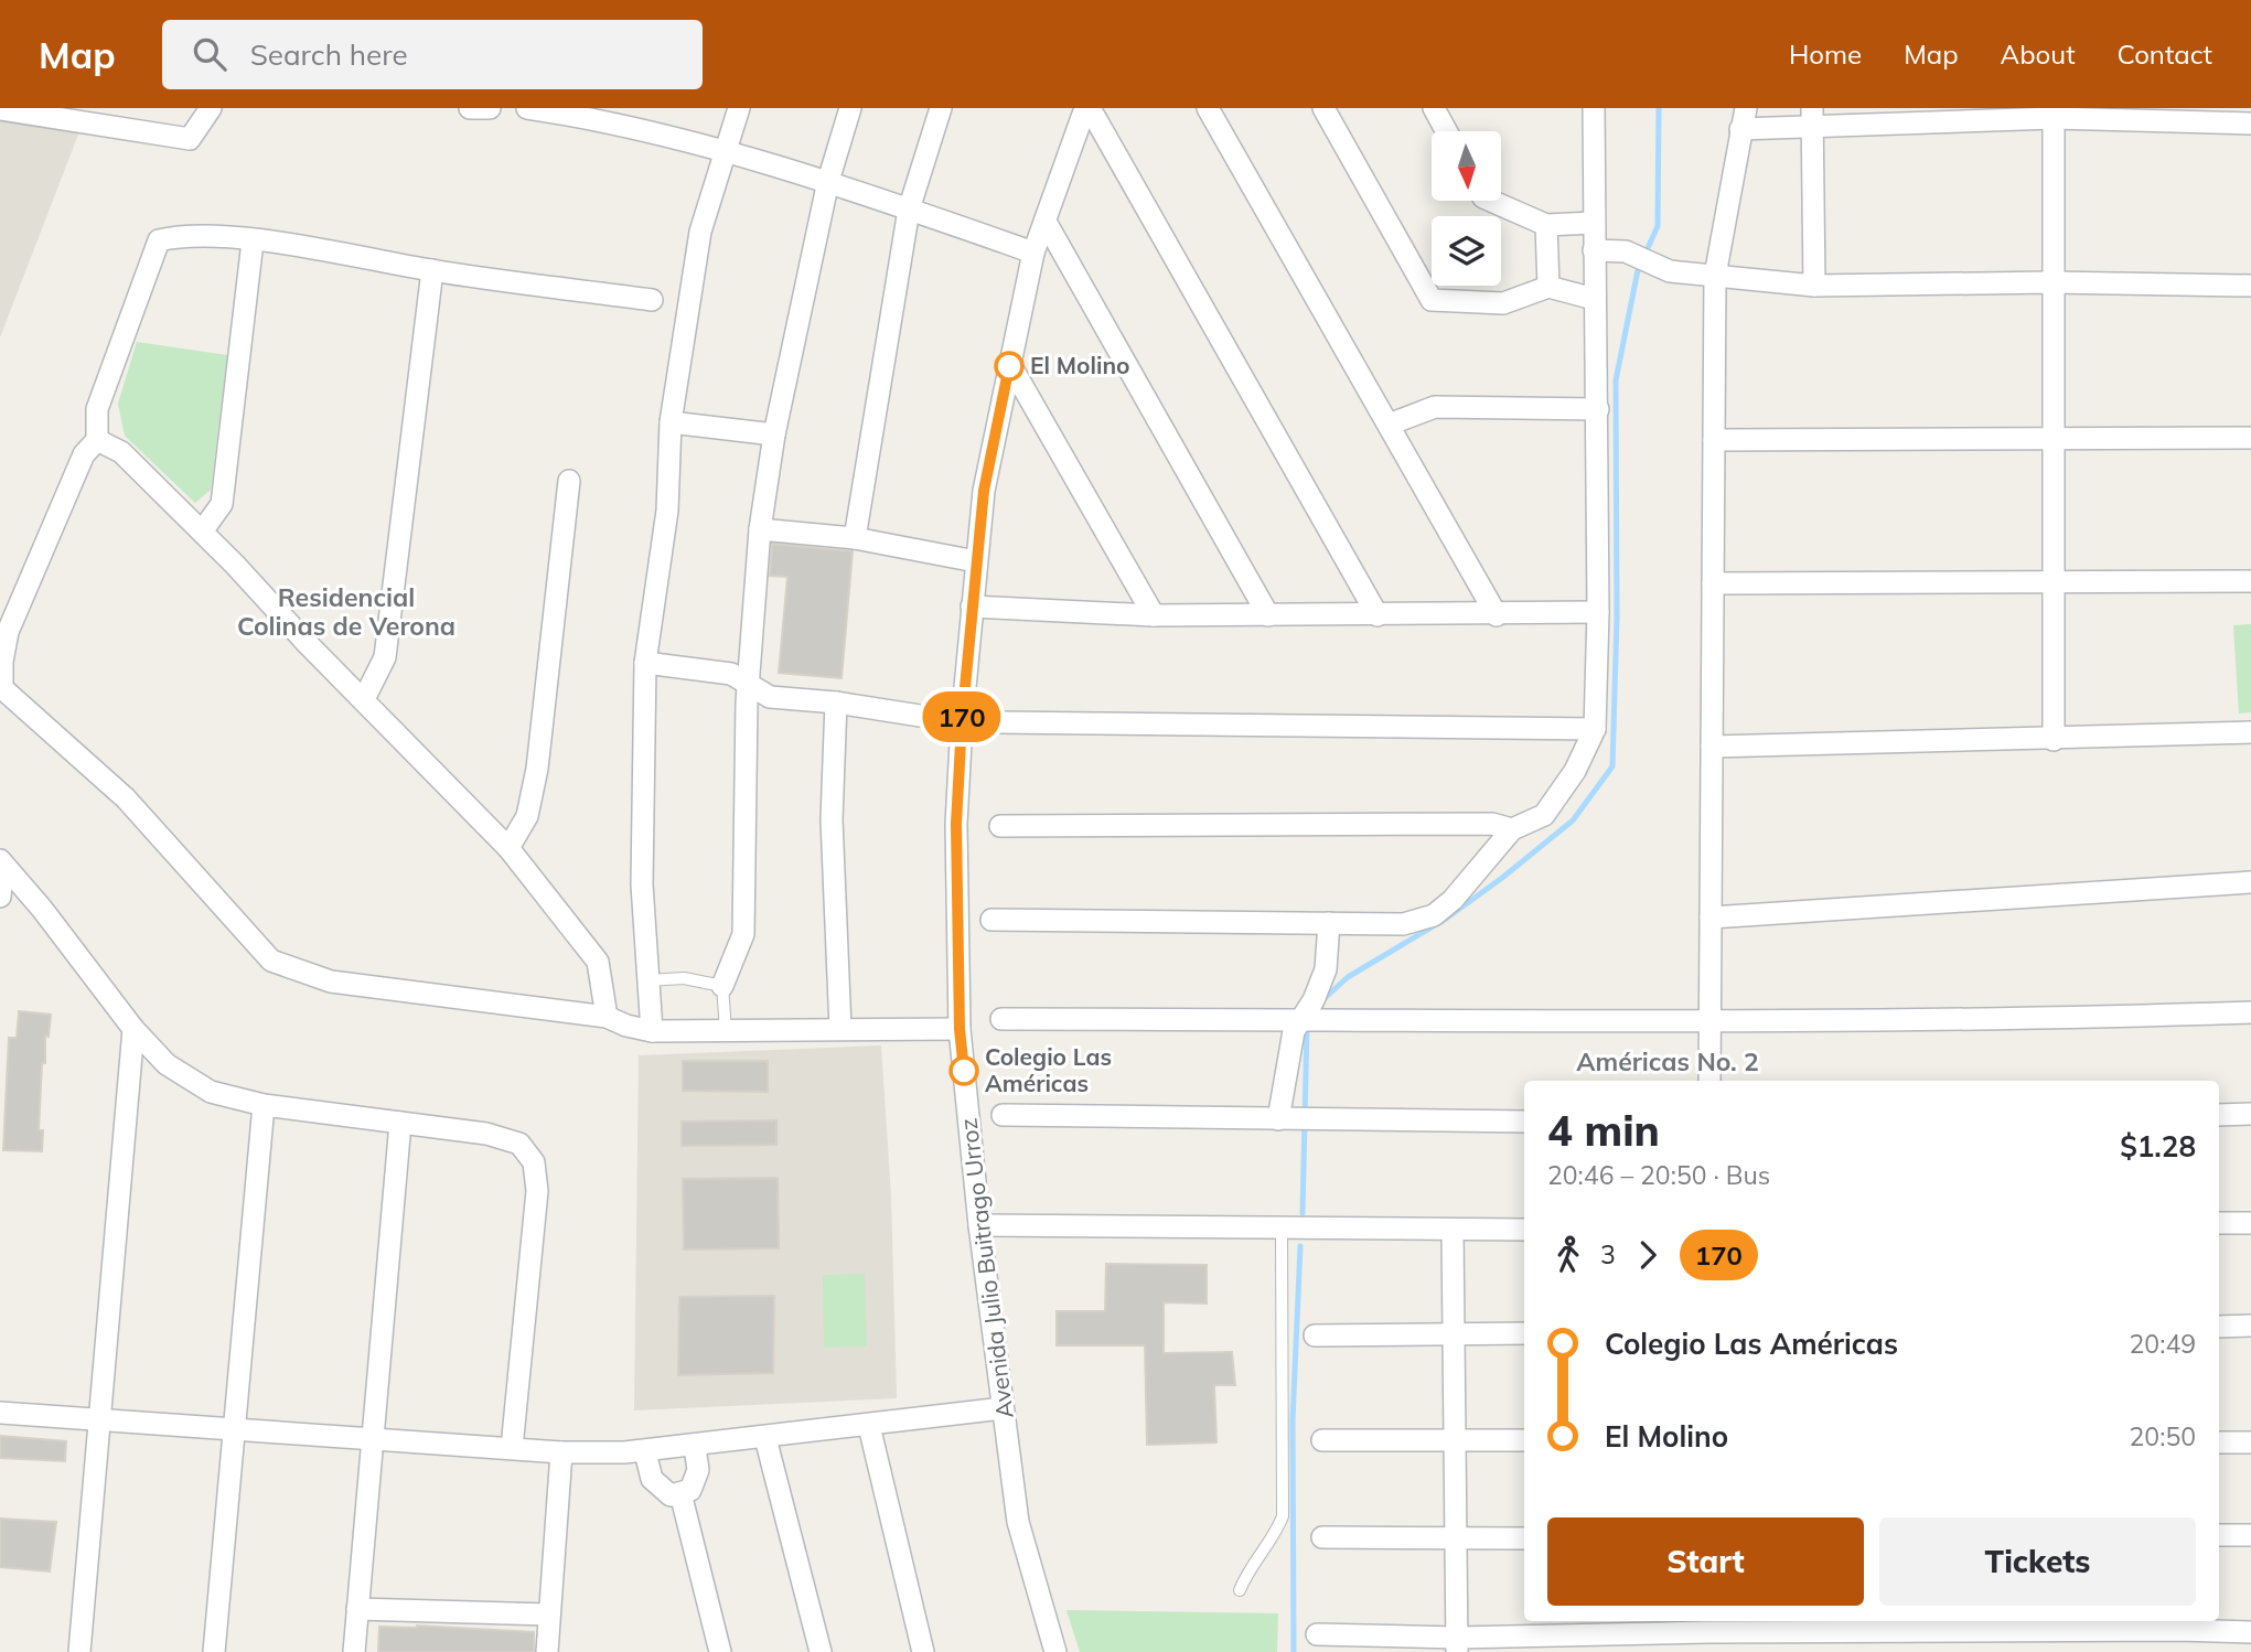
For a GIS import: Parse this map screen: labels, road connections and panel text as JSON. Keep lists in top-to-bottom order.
{
  "streets": {
    "street": ["Avenida Julio Buitrago Urroz"]
  },
  "districts": ["Residencial Colinas de Verona", "Américas No. 2"],
  "places": ["El Molino", "Colegio Las Américas"],
  "lines": ["bus line 170"],
  "north": "bottom",
  "page": {
    "header": "Map",
    "search": "Search here",
    "nav": [
      "Home",
      "Map",
      "About",
      "Contact"
    ],
    "on_map": "170",
    "heading": ["4 min", "20:46 – 20:50 · Bus", "$1.28"],
    "legs": ["3", "170"],
    "list": [
      {
        "name": "Colegio Las Américas",
        "value": "20:49"
      },
      {
        "name": "El Molino",
        "value": "20:50"
      }
    ],
    "buttons": ["Start", "Tickets"]
  }
}
